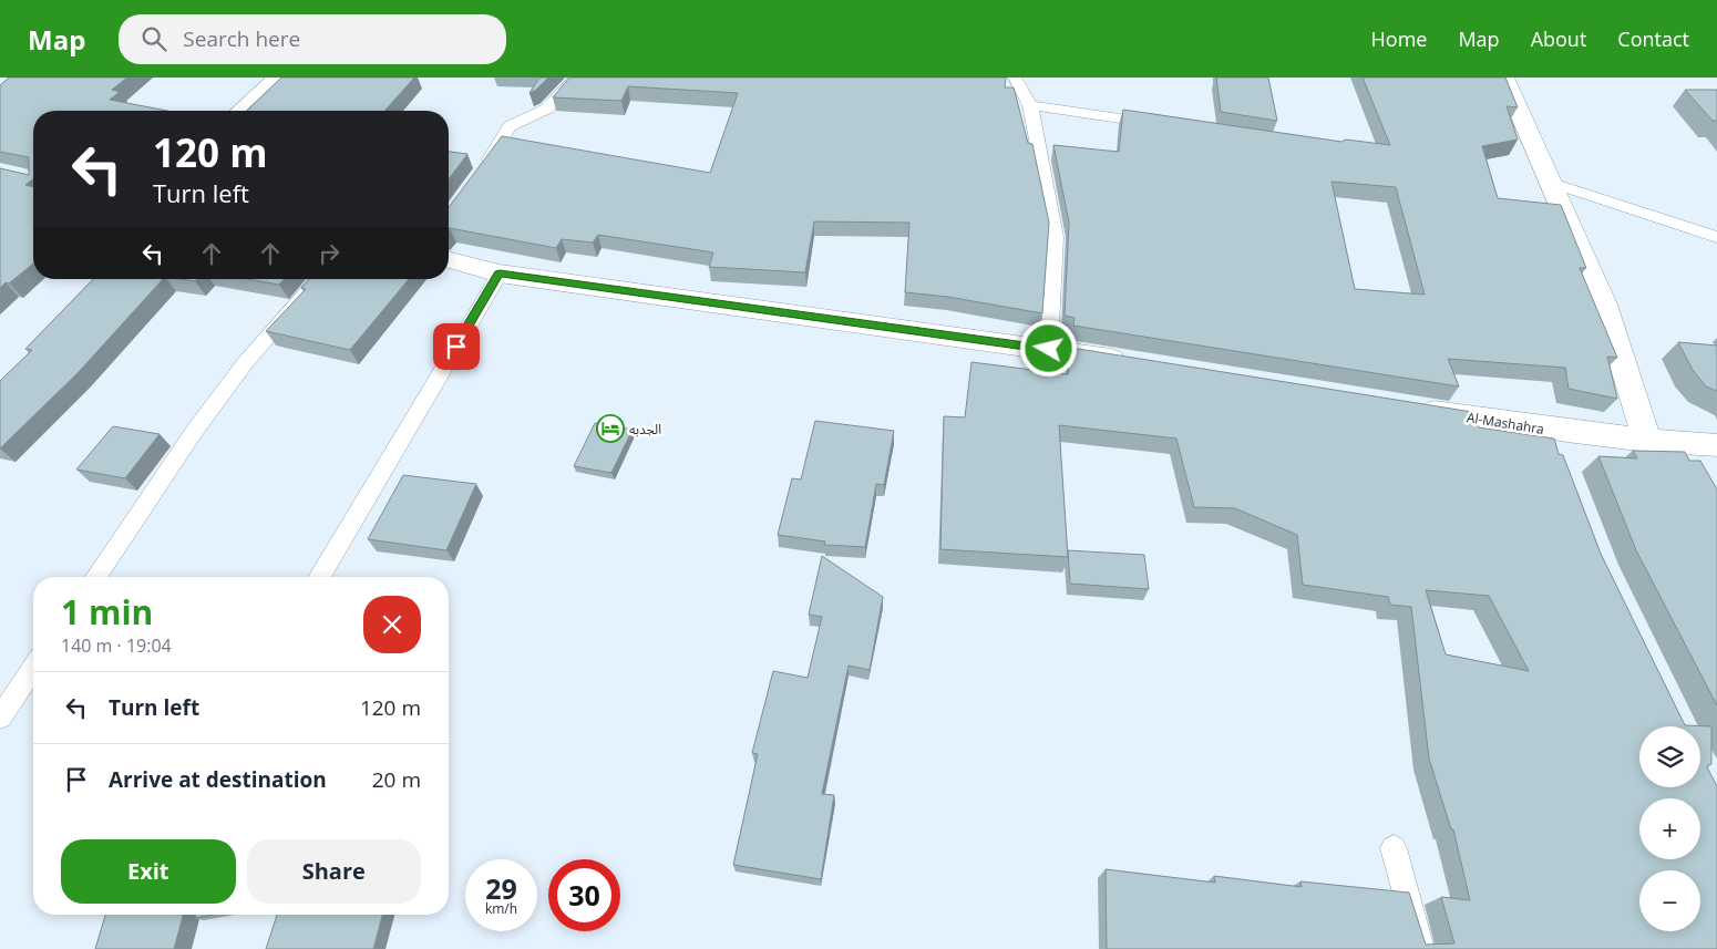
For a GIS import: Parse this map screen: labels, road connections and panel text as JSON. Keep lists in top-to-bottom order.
{
  "streets": {
    "street": ["Al-Mashahra"]
  },
  "places": {
    "hotel": ["الجدبه"]
  },
  "page": {
    "header": "Map",
    "search": "Search here",
    "nav": [
      "Home",
      "Map",
      "About",
      "Contact"
    ],
    "turn": ["120 m", "Turn left"],
    "heading": ["1 min", "140 m · 19:04"],
    "list": [
      {
        "name": "Turn left",
        "value": "120 m"
      },
      {
        "name": "Arrive at destination",
        "value": "20 m"
      }
    ],
    "map_buttons": ["+", "−"],
    "buttons": ["Exit", "Share"],
    "speed": "29 km/h",
    "limit": "30"
  }
}
